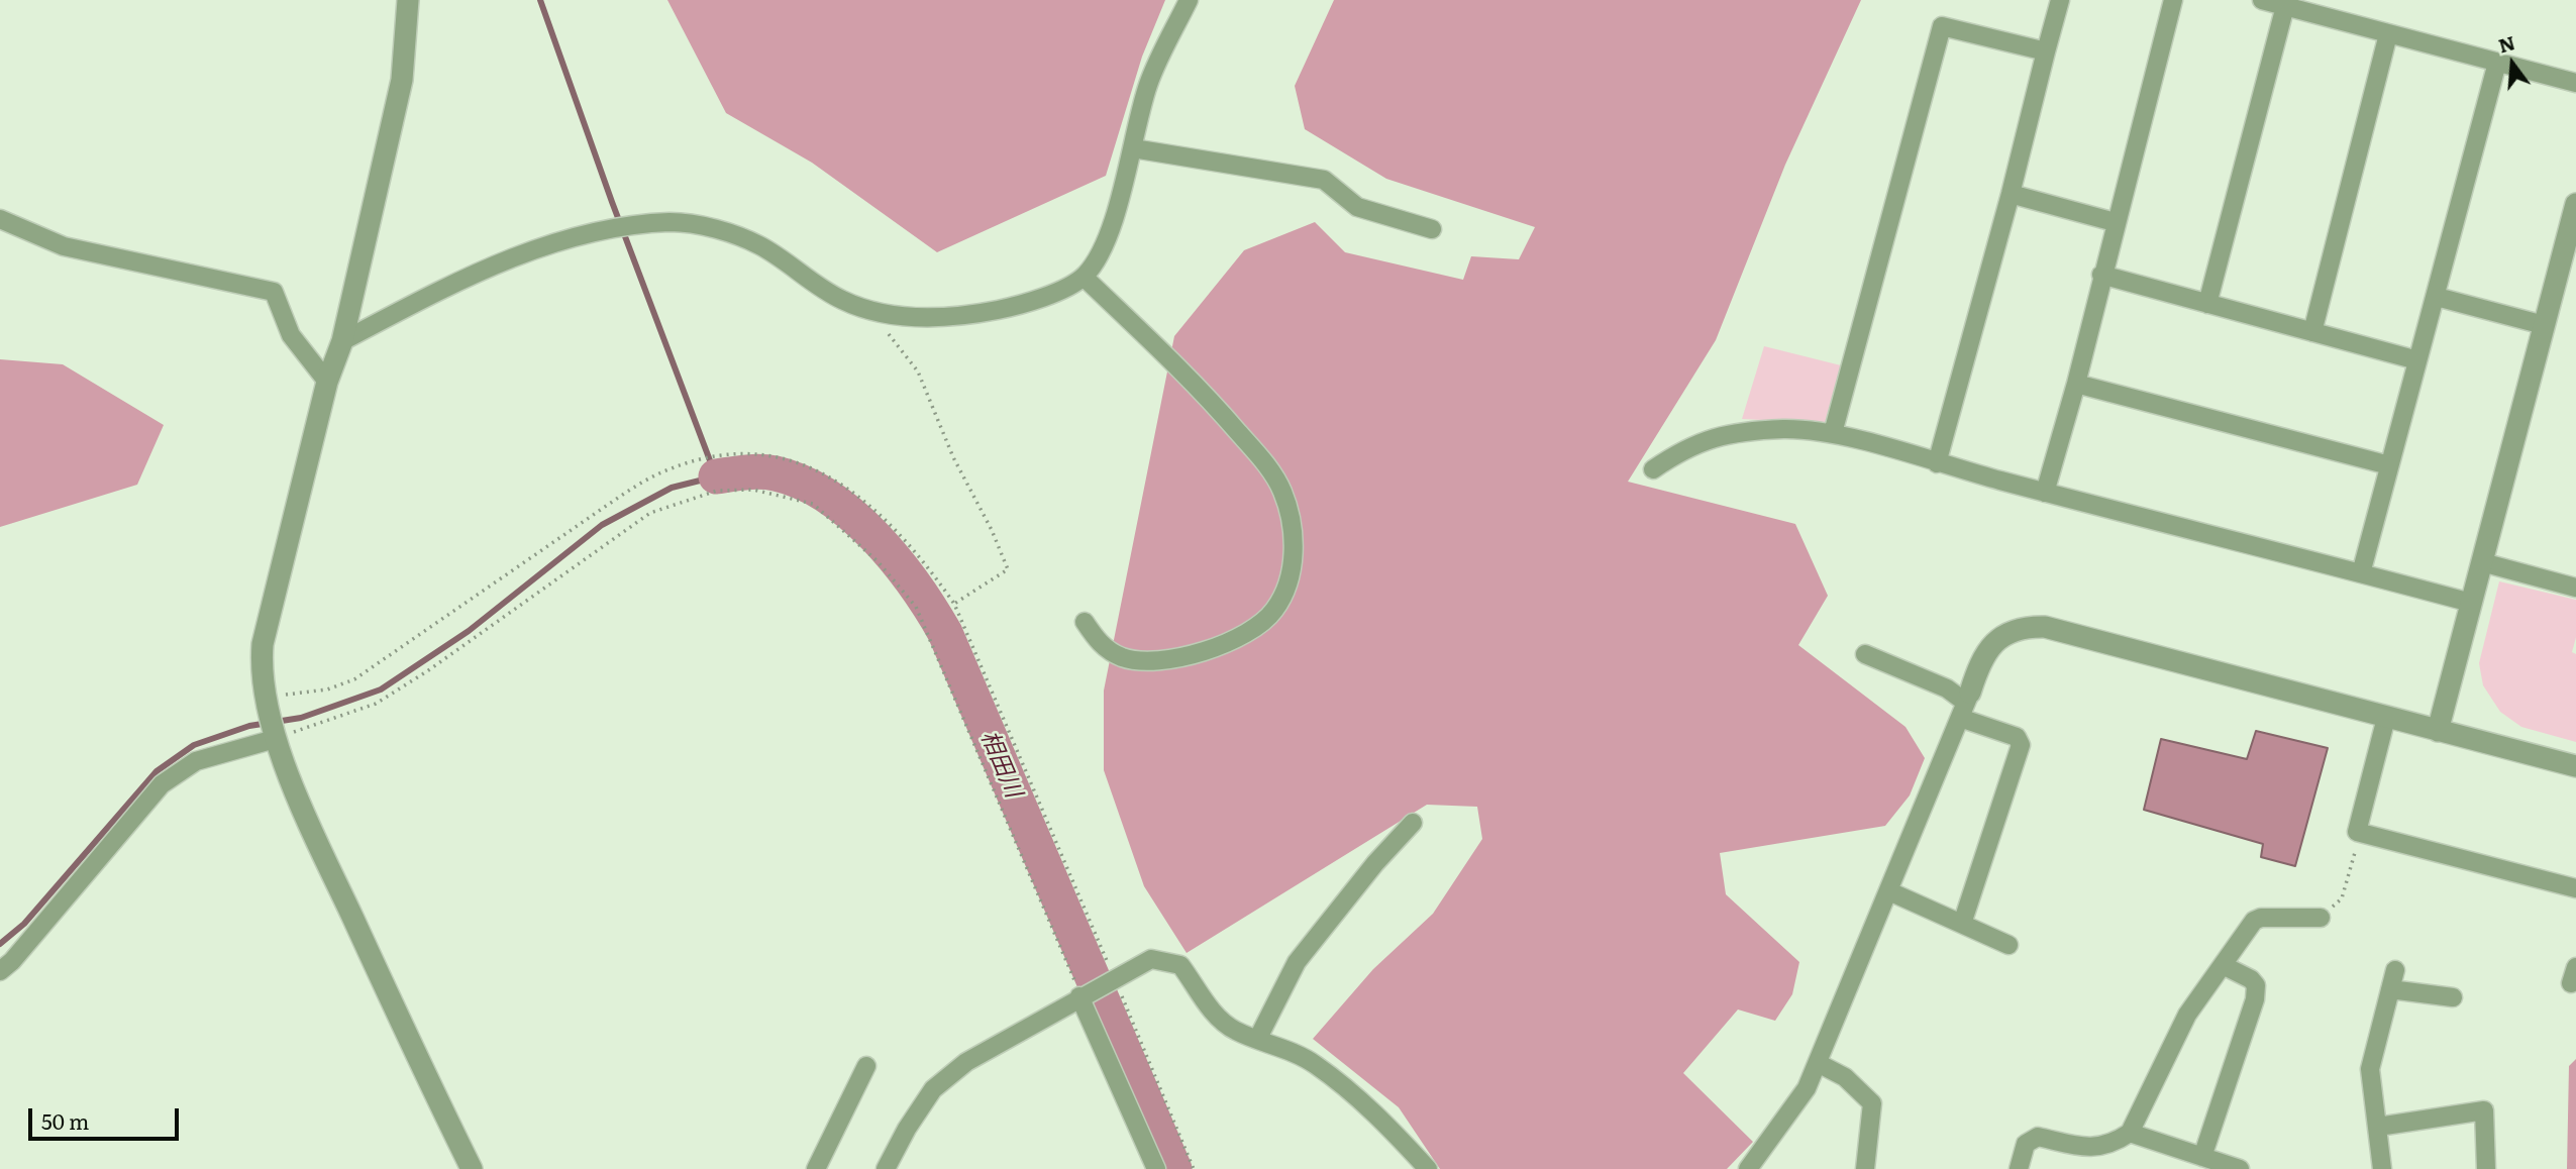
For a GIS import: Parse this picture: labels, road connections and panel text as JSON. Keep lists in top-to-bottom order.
{
  "water": ["相田川"],
  "scale_bar": "50 m",
  "north": "top"
}
